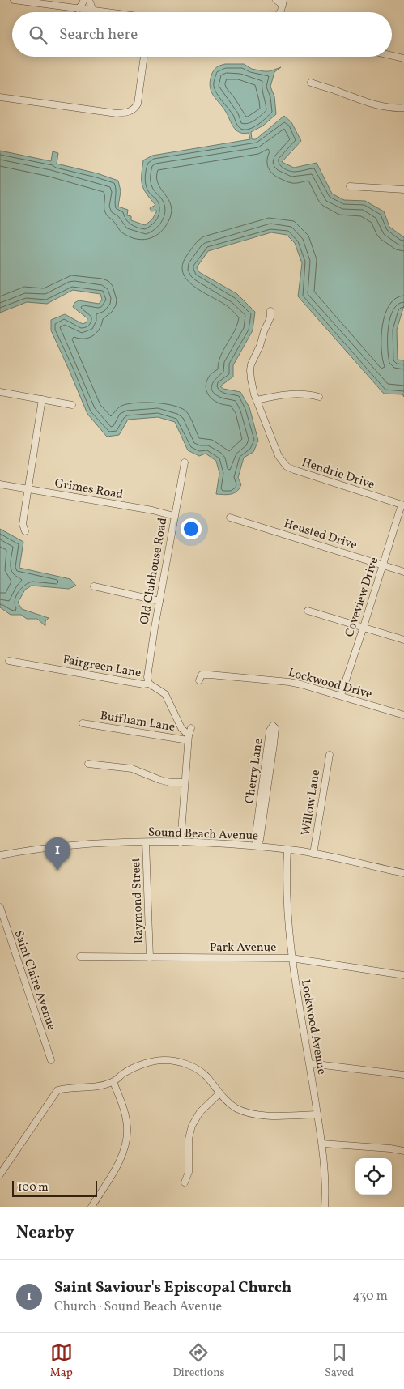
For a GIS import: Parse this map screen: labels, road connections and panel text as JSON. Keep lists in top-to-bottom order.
{
  "streets": {
    "street": [
      "Hendrie Drive",
      "Grimes Road",
      "Heusted Drive",
      "Old Clubhouse Road",
      "Coveview Drive",
      "Fairgreen Lane",
      "Lockwood Drive",
      "Buffham Lane",
      "Cherry Lane",
      "Willow Lane",
      "Sound Beach Avenue",
      "Raymond Street",
      "Park Avenue",
      "Saint Claire Avenue",
      "Lockwood Avenue"
    ]
  },
  "crossings": [
    ["Hendrie Drive", "Coveview Drive"],
    ["Grimes Road", "Old Clubhouse Road"],
    ["Heusted Drive", "Coveview Drive"],
    ["Old Clubhouse Road", "Fairgreen Lane"],
    ["Coveview Drive", "Lockwood Drive"],
    ["Fairgreen Lane", "Buffham Lane"],
    ["Cherry Lane", "Sound Beach Avenue"],
    ["Willow Lane", "Sound Beach Avenue"],
    ["Sound Beach Avenue", "Raymond Street"],
    ["Sound Beach Avenue", "Lockwood Avenue"],
    ["Raymond Street", "Park Avenue"],
    ["Park Avenue", "Lockwood Avenue"]
  ],
  "scale_bar": "100 m",
  "page": {
    "search": "Search here",
    "pins": "1",
    "scale": "100 m",
    "heading": "Nearby",
    "list": [
      {
        "mark": "1",
        "name": "Saint Saviour's Episcopal Church",
        "note": "Church · Sound Beach Avenue",
        "value": "430 m"
      }
    ],
    "nav": ["Map", "Directions", "Saved"]
  }
}
